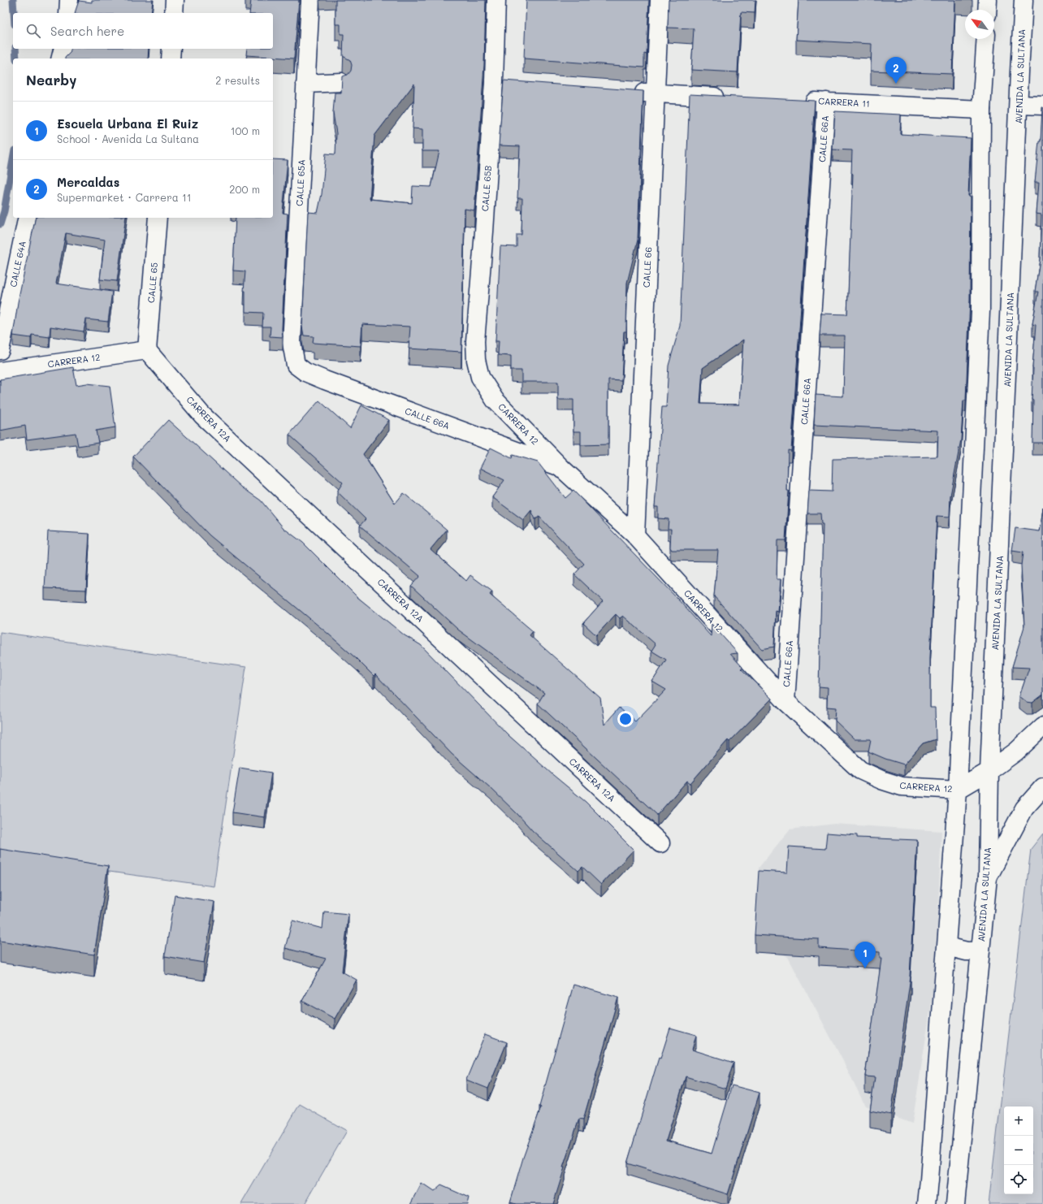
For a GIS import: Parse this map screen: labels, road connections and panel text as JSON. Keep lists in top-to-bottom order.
{
  "streets": {
    "street": [
      "AVENIDA LA SULTANA",
      "CARRERA 11",
      "CALLE 66A",
      "CALLE 65A",
      "CALLE 65B",
      "CALLE 64A",
      "CALLE 66",
      "CALLE 65",
      "CARRERA 12",
      "CARRERA 12A"
    ]
  },
  "crossings": [
    ["CARRERA 11", "CALLE 66A"],
    ["CALLE 66A", "CALLE 65A"],
    ["CALLE 66A", "CARRERA 12"],
    ["CALLE 65B", "CARRERA 12"],
    ["CALLE 66", "CARRERA 12"],
    ["CALLE 65", "CARRERA 12"],
    ["CALLE 65", "CARRERA 12A"],
    ["CARRERA 12", "CARRERA 12A"]
  ],
  "north": "top left",
  "page": {
    "search": "Search here",
    "pins": ["2", "1"],
    "heading": ["Nearby", "2 results"],
    "list": [
      {
        "mark": "1",
        "name": "Escuela Urbana El Ruiz",
        "note": "School · Avenida La Sultana",
        "value": "100 m"
      },
      {
        "mark": "2",
        "name": "Mercaldas",
        "note": "Supermarket · Carrera 11",
        "value": "200 m"
      }
    ],
    "map_buttons": ["+", "−"]
  }
}
